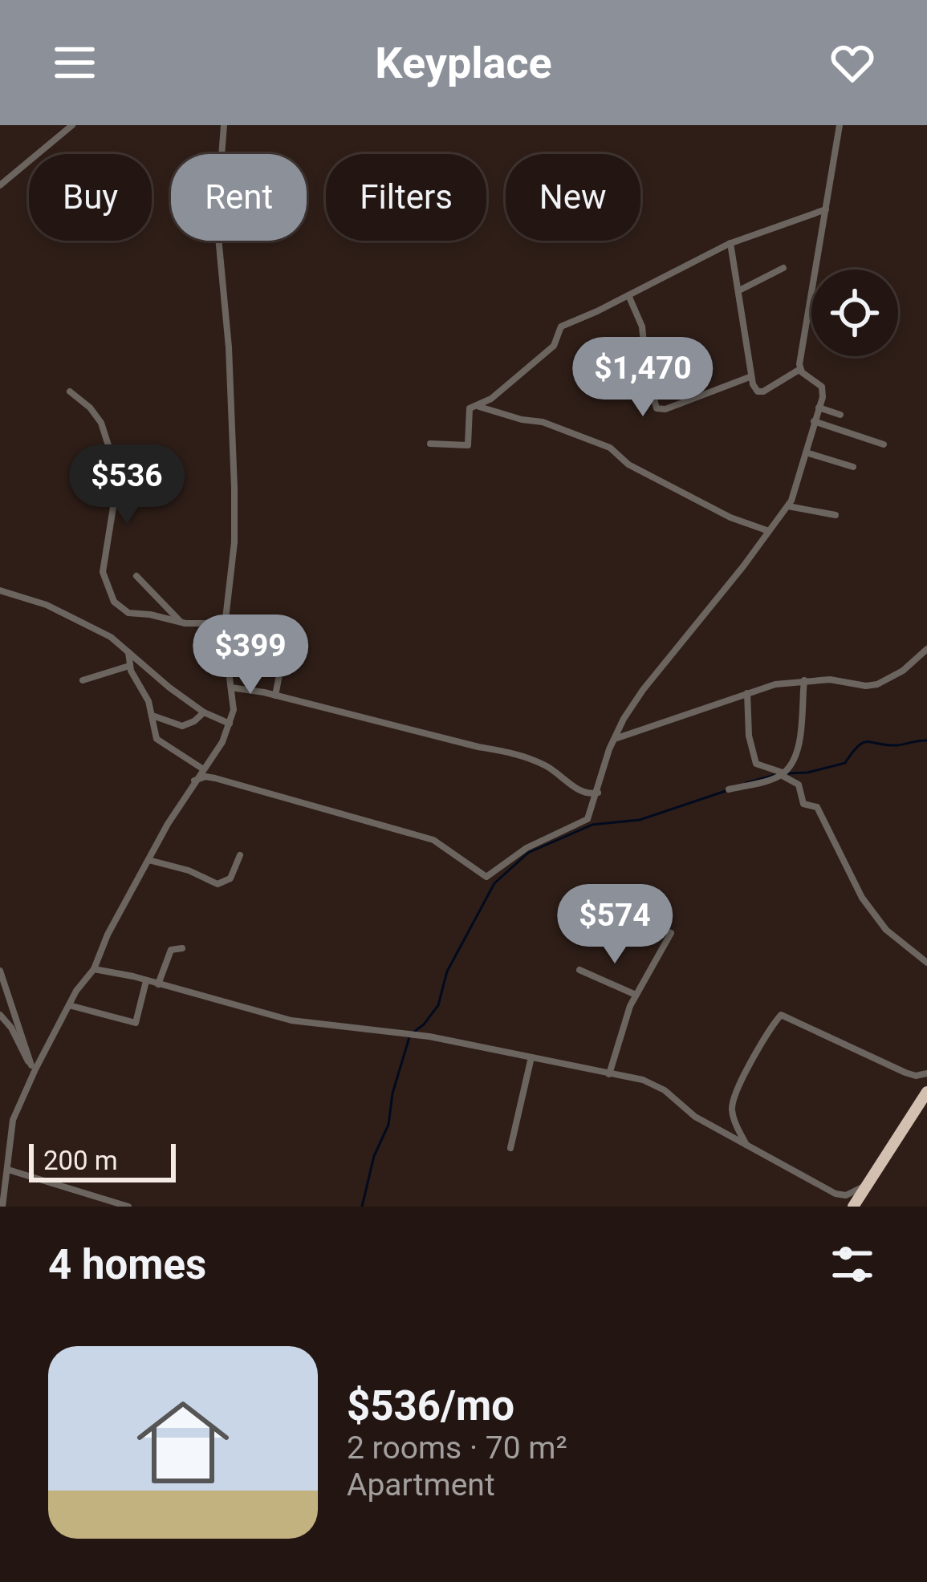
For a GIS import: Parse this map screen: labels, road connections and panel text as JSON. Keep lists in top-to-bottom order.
{
  "scale_bar": "200 m",
  "page": {
    "header": "Keyplace",
    "chip": [
      "Buy",
      "Rent",
      "Filters",
      "New"
    ],
    "price": [
      "$1,470",
      "$536",
      "$399",
      "$574"
    ],
    "scale": "200 m",
    "heading": "4 homes",
    "list": [
      {
        "name": "$536/mo",
        "note": "2 rooms · 70 m² · Apartment"
      }
    ]
  }
}
